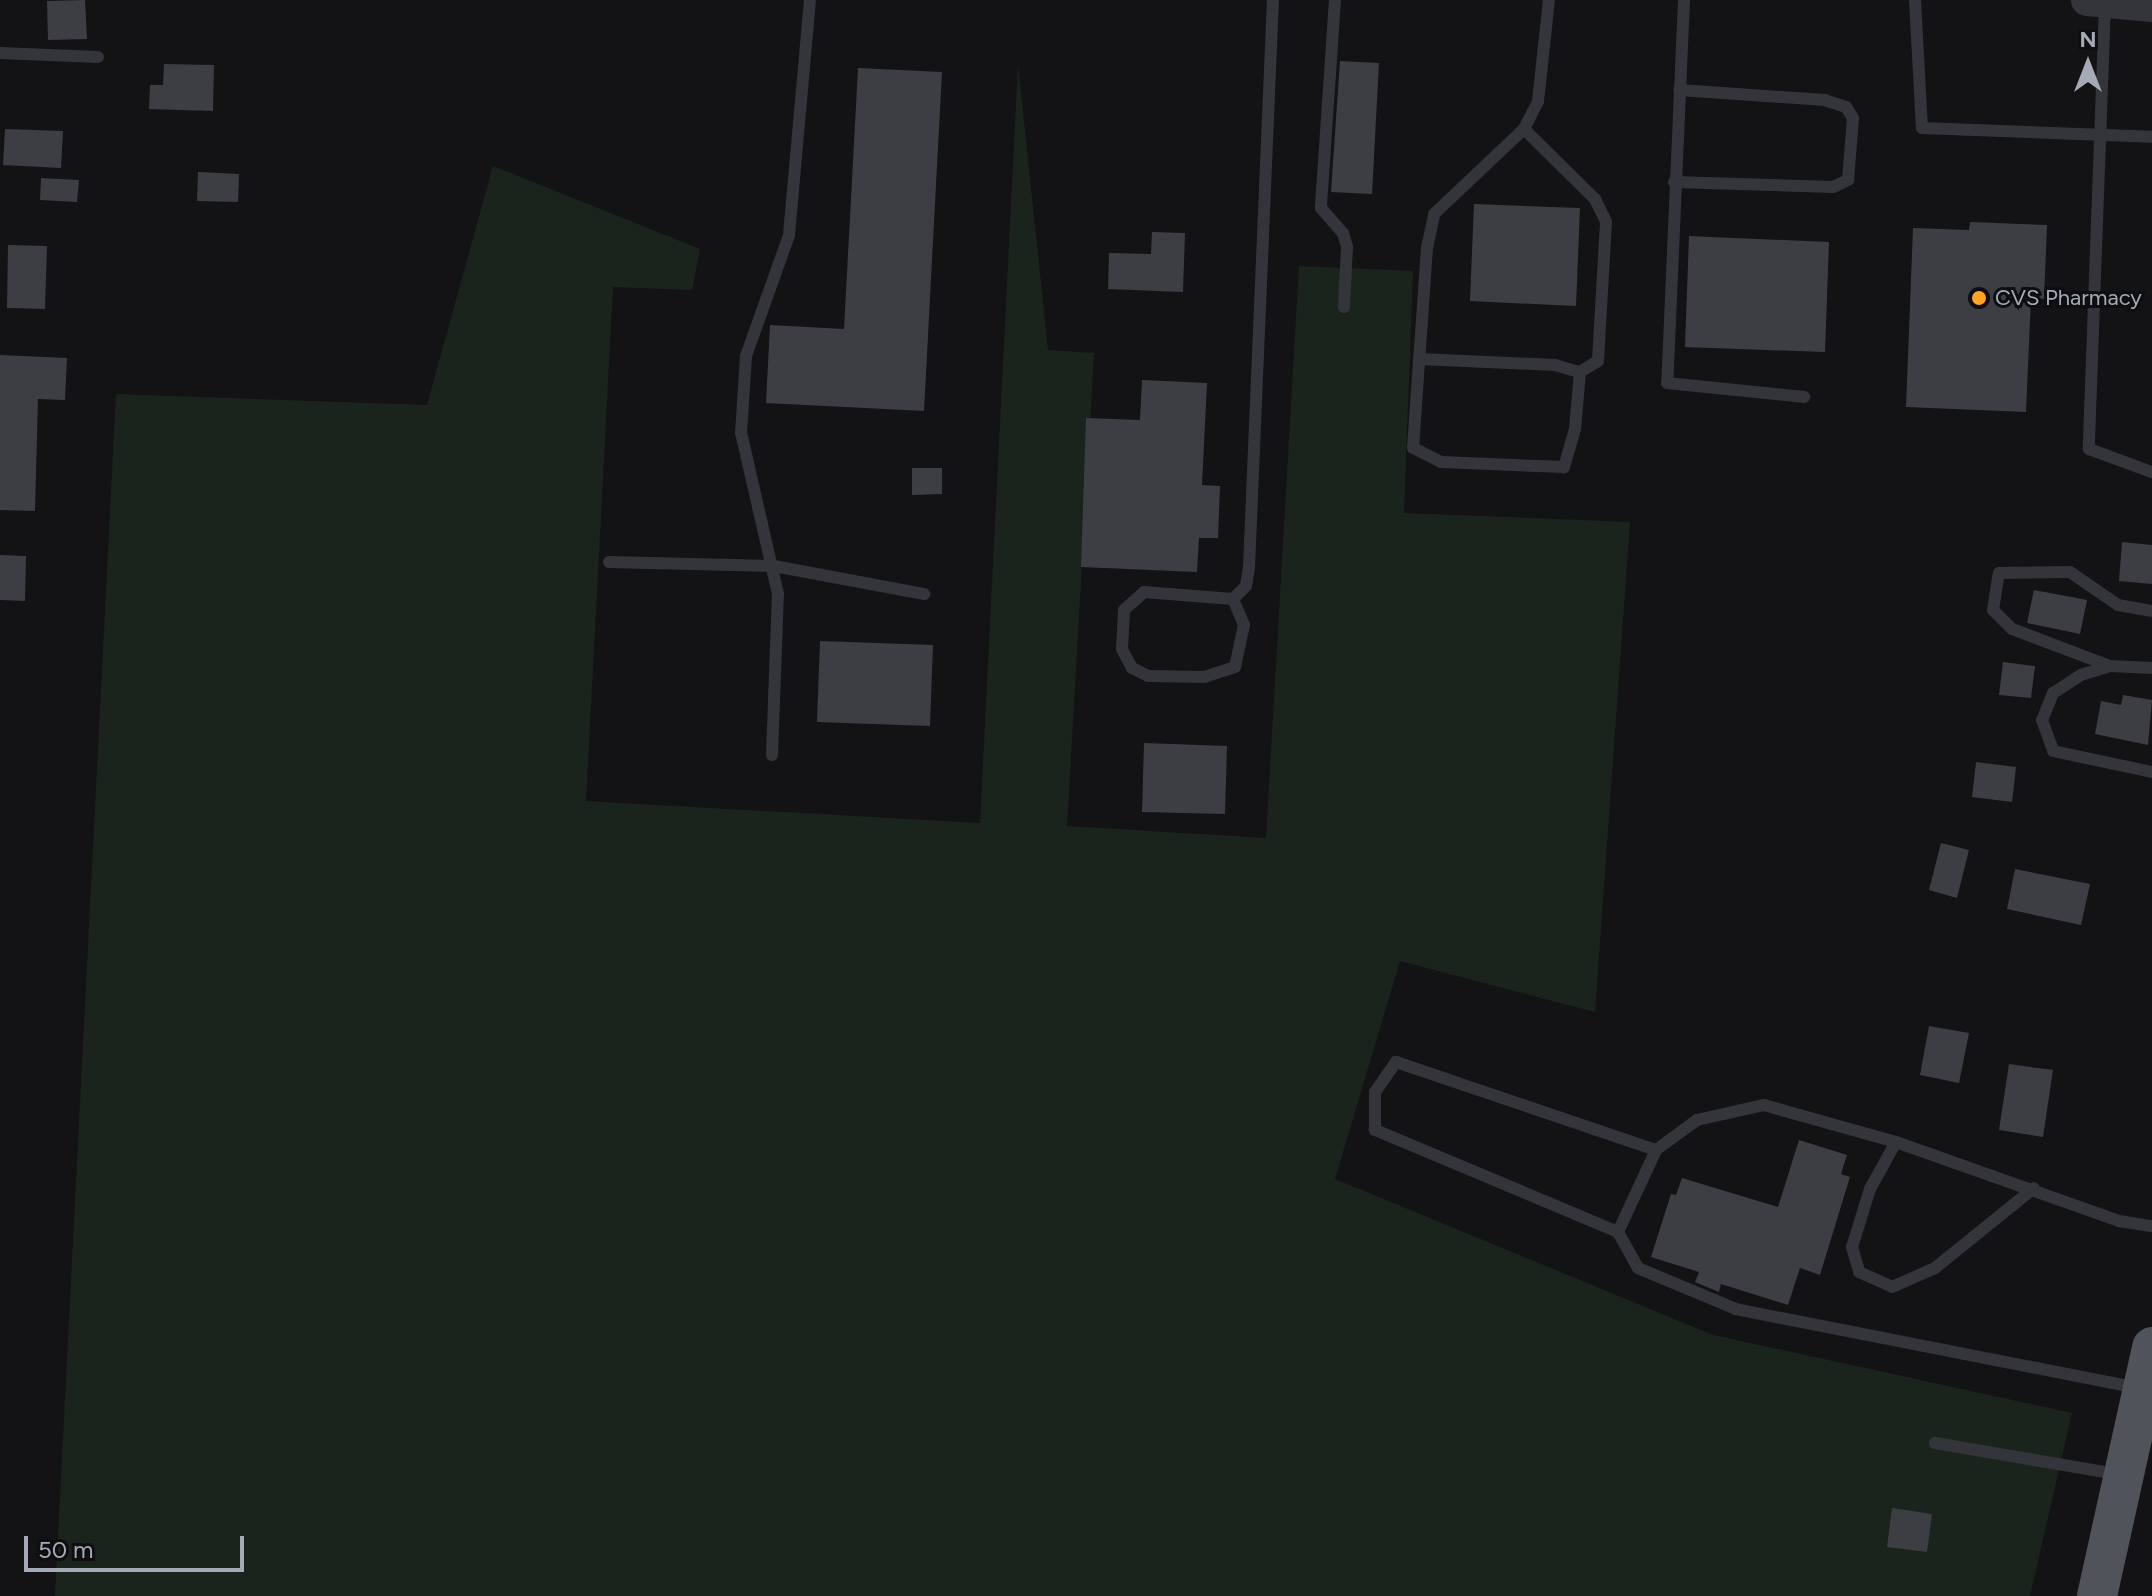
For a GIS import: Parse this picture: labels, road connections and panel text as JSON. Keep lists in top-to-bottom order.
{
  "places": ["CVS Pharmacy"],
  "scale_bar": "50 m",
  "north": "top"
}
